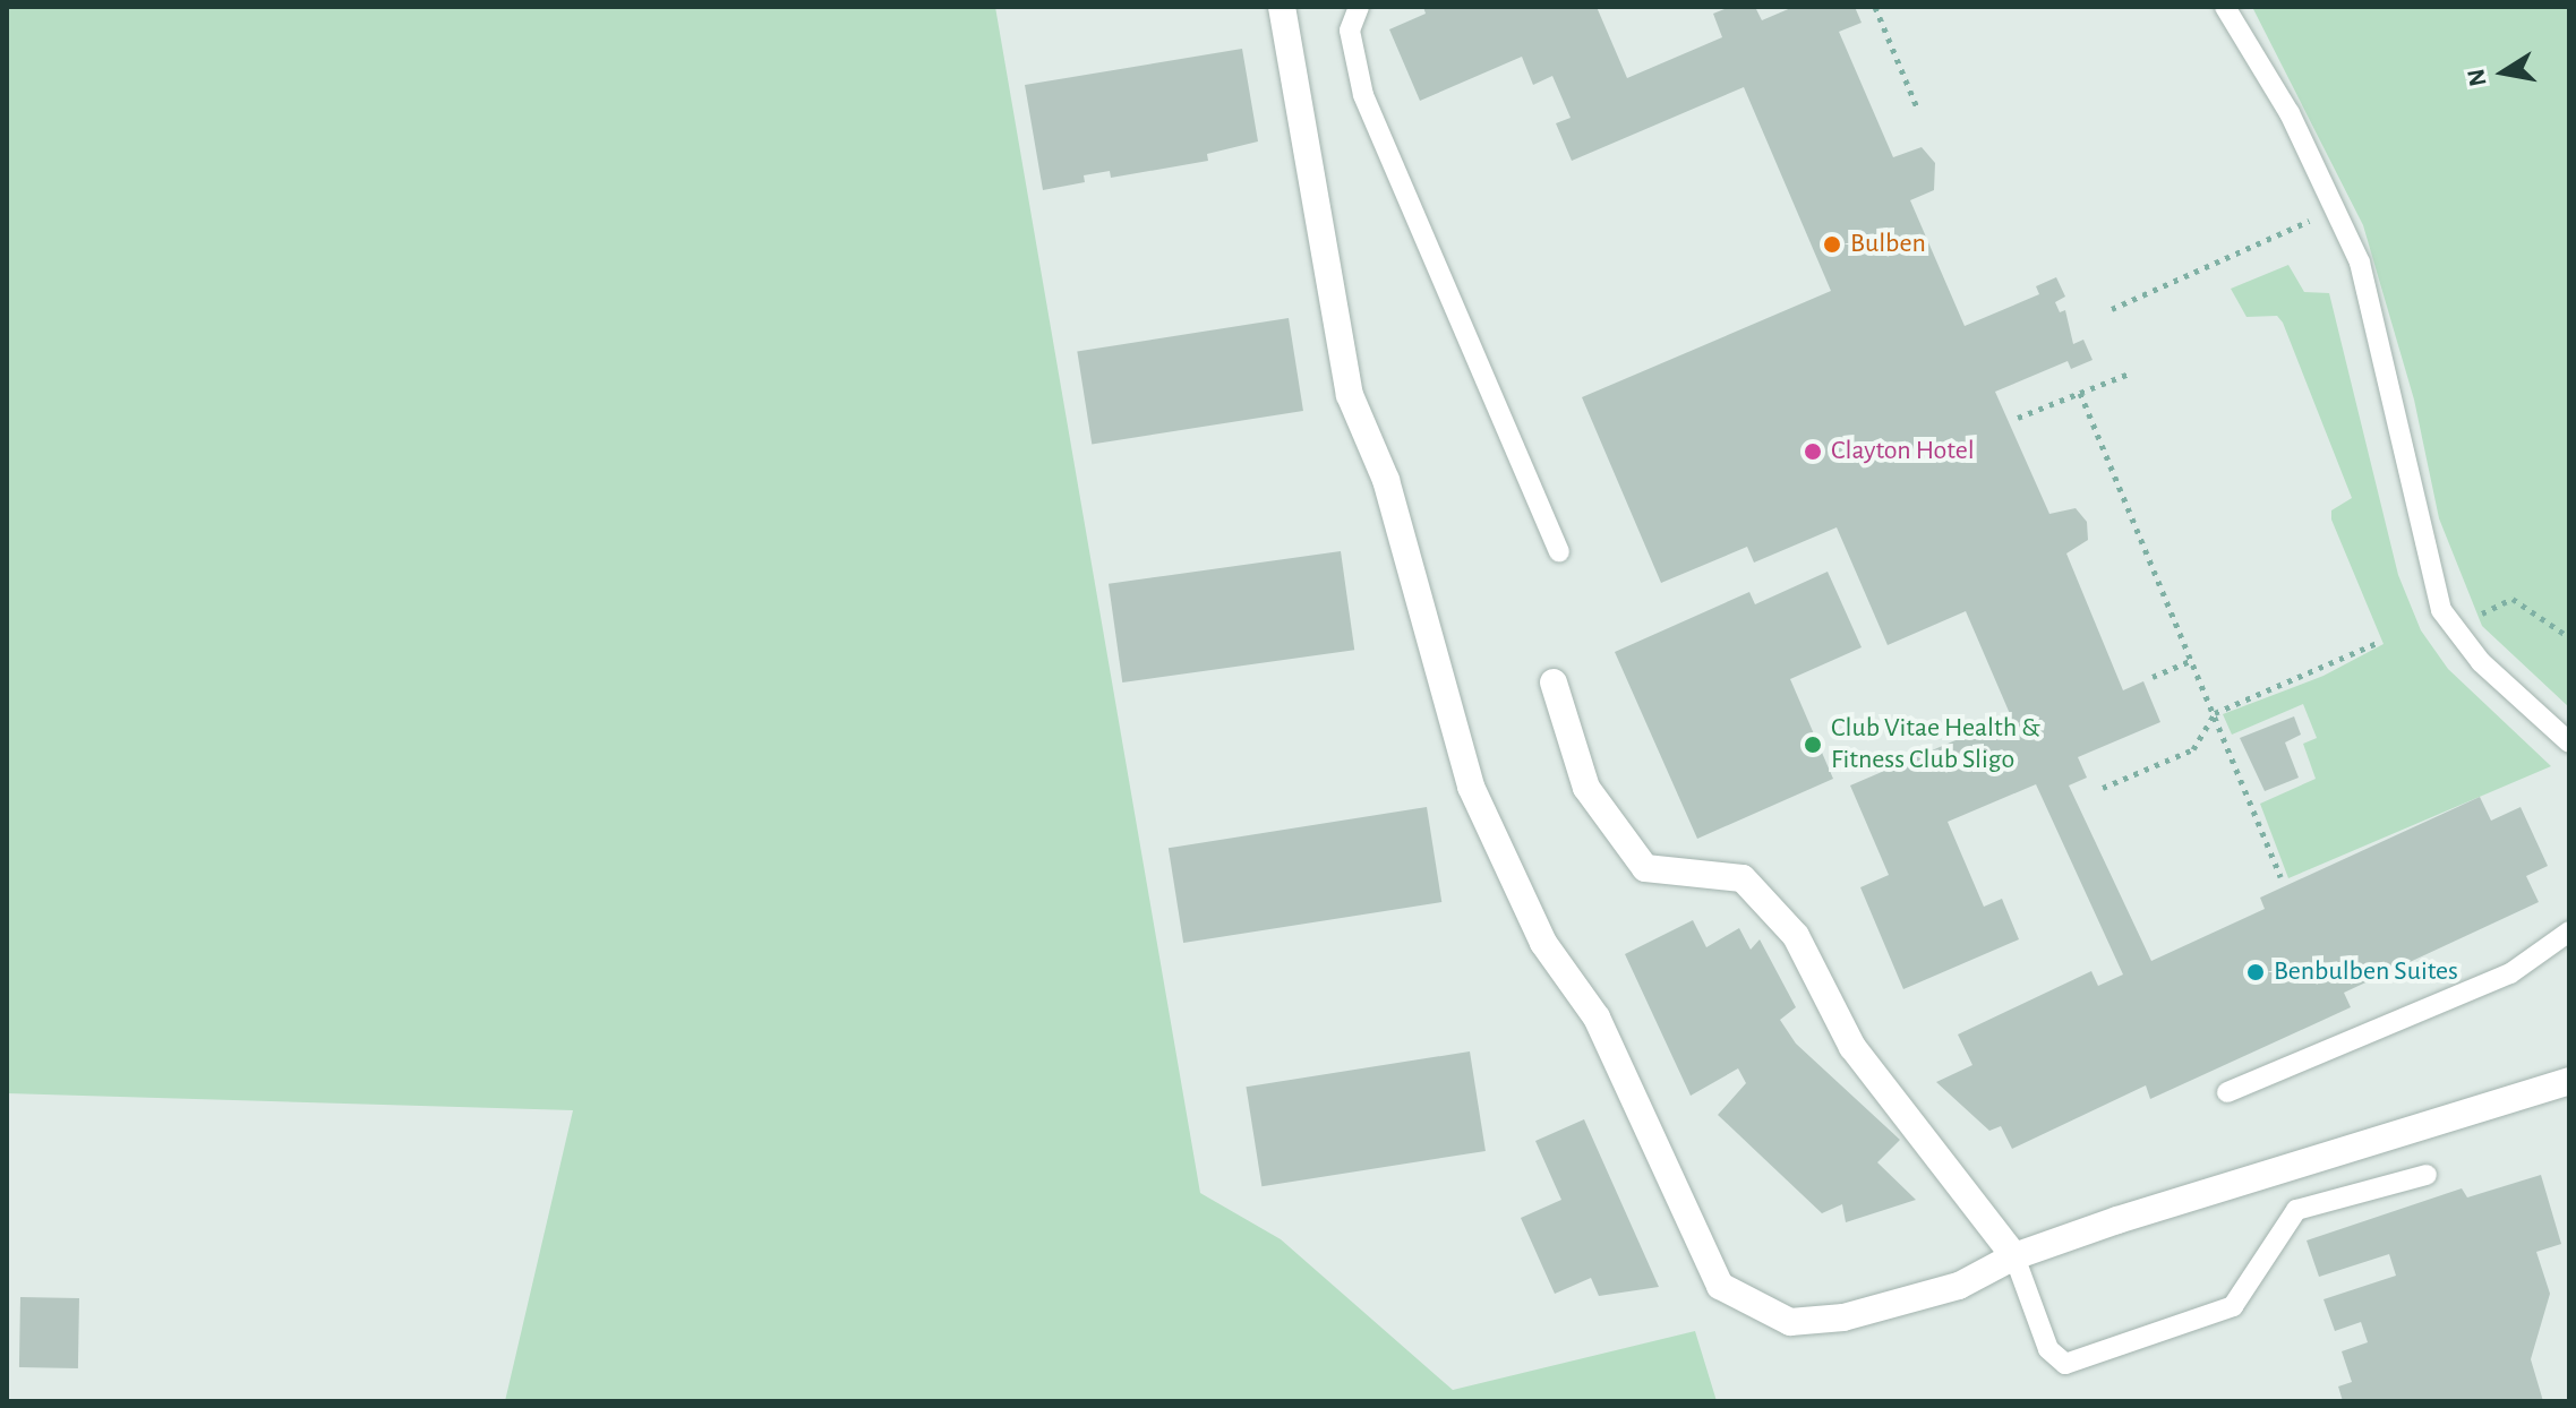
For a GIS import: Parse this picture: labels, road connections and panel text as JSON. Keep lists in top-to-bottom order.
{
  "places": [
    "Bulben",
    "Clayton Hotel",
    "Club Vitae Health & Fitness Club Sligo",
    "Benbulben Suites"
  ],
  "north": "left"
}
